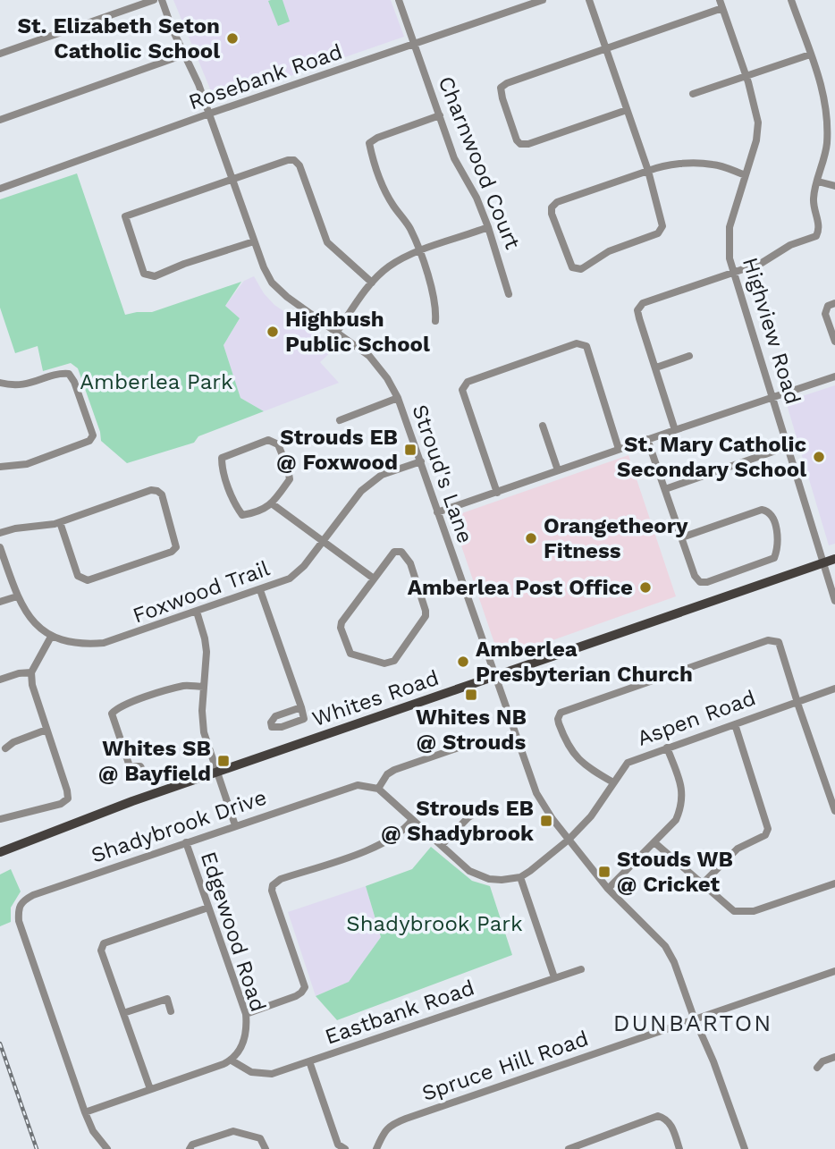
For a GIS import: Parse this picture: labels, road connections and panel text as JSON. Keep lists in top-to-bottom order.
{
  "streets": {
    "main road": ["Whites Road"],
    "street": [
      "Rosebank Road",
      "Charnwood Court",
      "Highview Road",
      "Stroud's Lane",
      "Foxwood Trail",
      "Aspen Road",
      "Shadybrook Drive",
      "Edgewood Road",
      "Eastbank Road",
      "Spruce Hill Road"
    ]
  },
  "crossings": [
    ["Rosebank Road", "Charnwood Court"],
    ["Rosebank Road", "Stroud's Lane"],
    ["Highview Road", "Whites Road"],
    ["Stroud's Lane", "Foxwood Trail"],
    ["Stroud's Lane", "Whites Road"],
    ["Stroud's Lane", "Aspen Road"],
    ["Stroud's Lane", "Spruce Hill Road"],
    ["Shadybrook Drive", "Edgewood Road"],
    ["Edgewood Road", "Eastbank Road"]
  ],
  "districts": ["DUNBARTON"],
  "parks": ["Amberlea Park", "Shadybrook Park"],
  "places": {
    "other": [
      "St. Elizabeth Seton Catholic School",
      "Highbush Public School",
      "St. Mary Catholic Secondary School",
      "Orangetheory Fitness",
      "Amberlea Post Office",
      "Amberlea Presbyterian Church"
    ],
    "transit": [
      "Strouds EB @ Foxwood",
      "Whites NB @ Strouds",
      "Whites SB @ Bayfield",
      "Strouds EB @ Shadybrook",
      "Stouds WB @ Cricket"
    ]
  }
}
